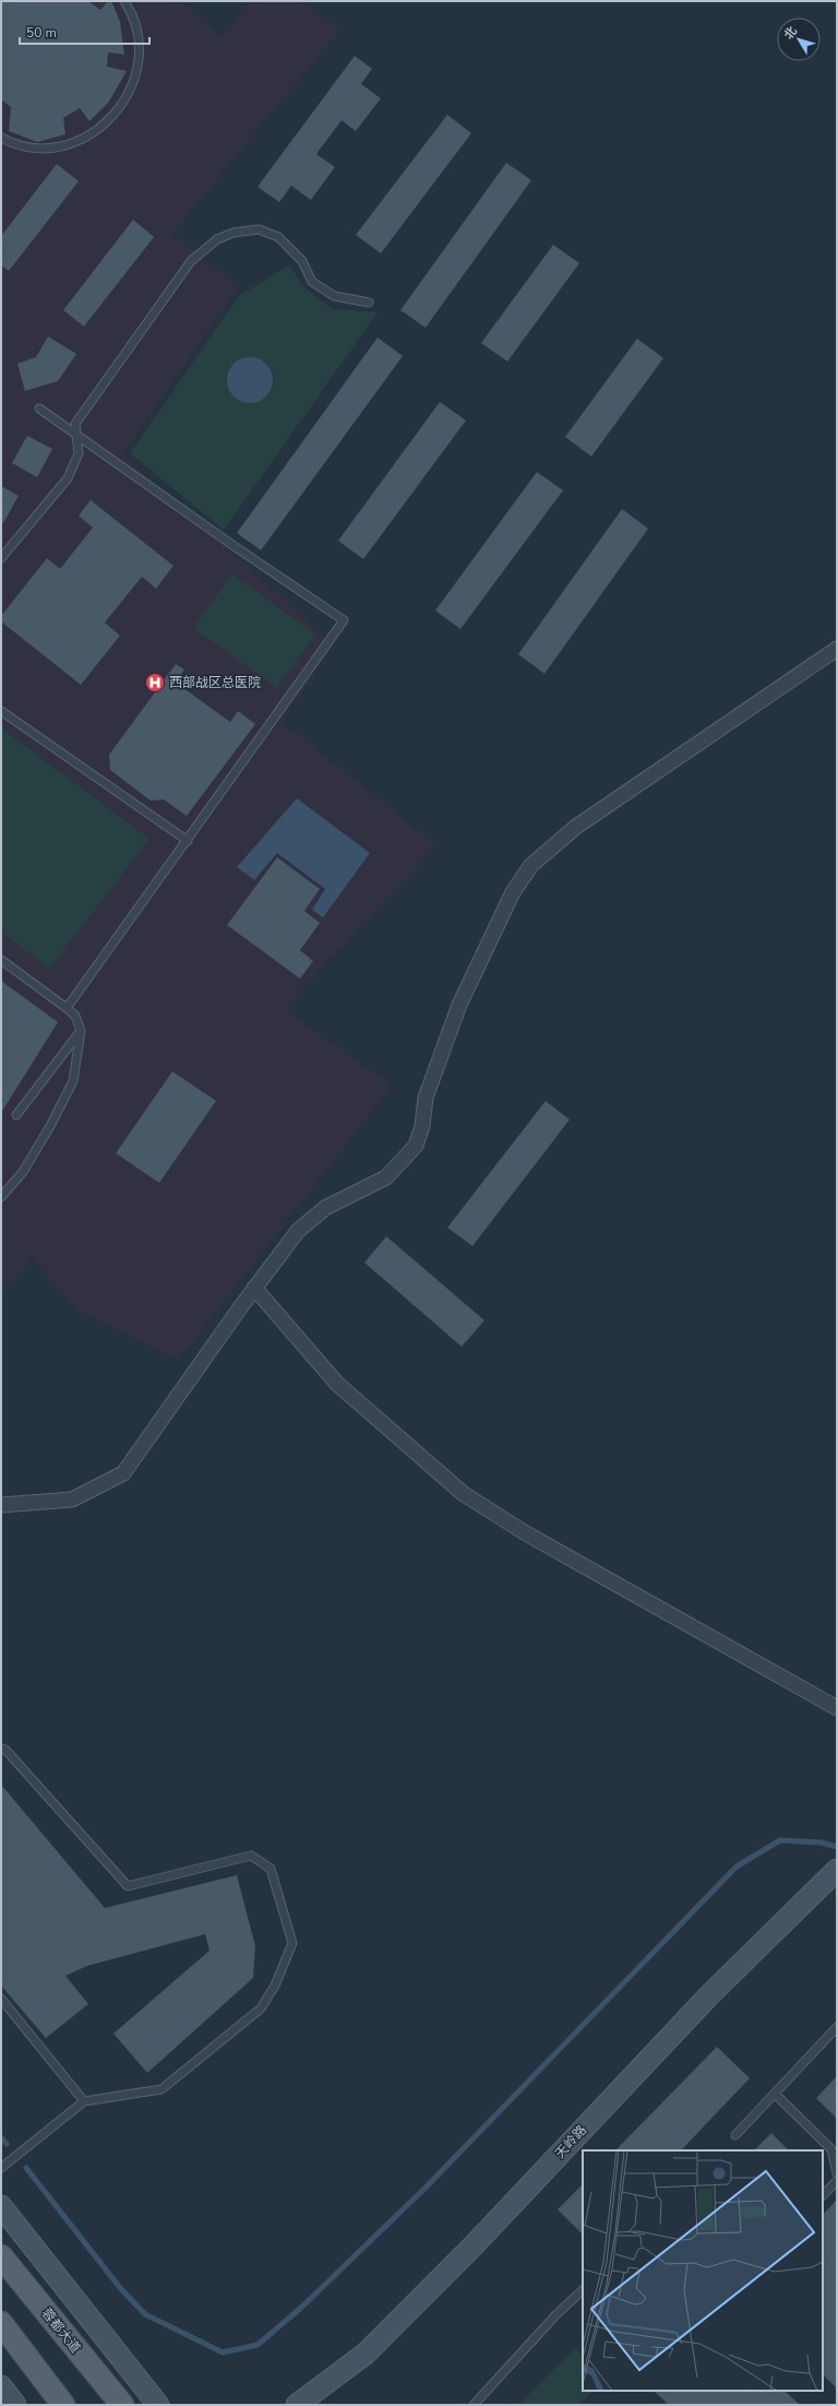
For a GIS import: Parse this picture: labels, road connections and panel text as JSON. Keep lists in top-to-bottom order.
{
  "streets": {
    "main road": ["蓉都大道"],
    "street": ["天岭路"]
  },
  "places": {
    "hospital": ["西部战区总医院"]
  },
  "scale_bar": "50 m",
  "north": "top left"
}
